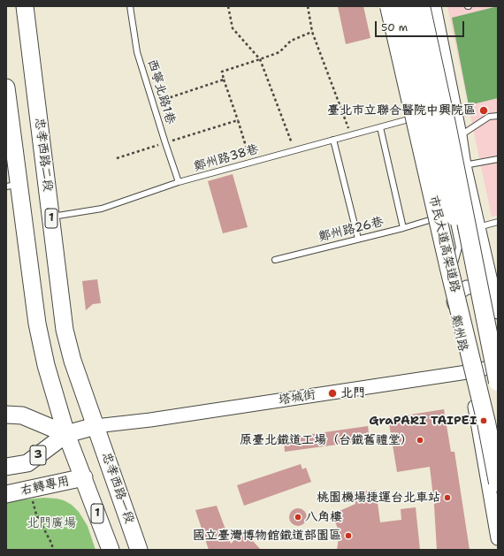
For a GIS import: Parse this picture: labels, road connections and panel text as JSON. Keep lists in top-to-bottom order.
{
  "streets": {
    "highway": ["市民大道高架道路"],
    "main road": [
      "忠孝西路二段",
      "1",
      "3",
      "右轉專用",
      "忠孝西路一段"
    ],
    "street": ["鄭州路", "塔城街"],
    "lane": ["西寧北路1巷", "鄭州路38巷", "鄭州路26巷"]
  },
  "crossings": [
    ["西寧北路1巷", "鄭州路38巷"],
    ["忠孝西路二段", "鄭州路38巷"],
    ["忠孝西路二段", "塔城街"],
    ["忠孝西路二段", "3"],
    ["忠孝西路二段", "忠孝西路一段"],
    ["鄭州路38巷", "鄭州路"],
    ["1", "3"],
    ["1", "右轉專用"],
    ["鄭州路26巷", "鄭州路"],
    ["鄭州路", "塔城街"],
    ["塔城街", "3"],
    ["塔城街", "忠孝西路一段"],
    ["3", "忠孝西路一段"]
  ],
  "parks": ["北門廣場"],
  "places": [
    "臺北市立聯合醫院中興院區",
    "北門",
    "GraPARI TAIPEI",
    "原臺北鐵道工場（台鐵舊禮堂）",
    "桃園機場捷運台北車站",
    "八角樓",
    "國立臺灣博物館鐵道部園區"
  ],
  "scale_bar": "50 m"
}
